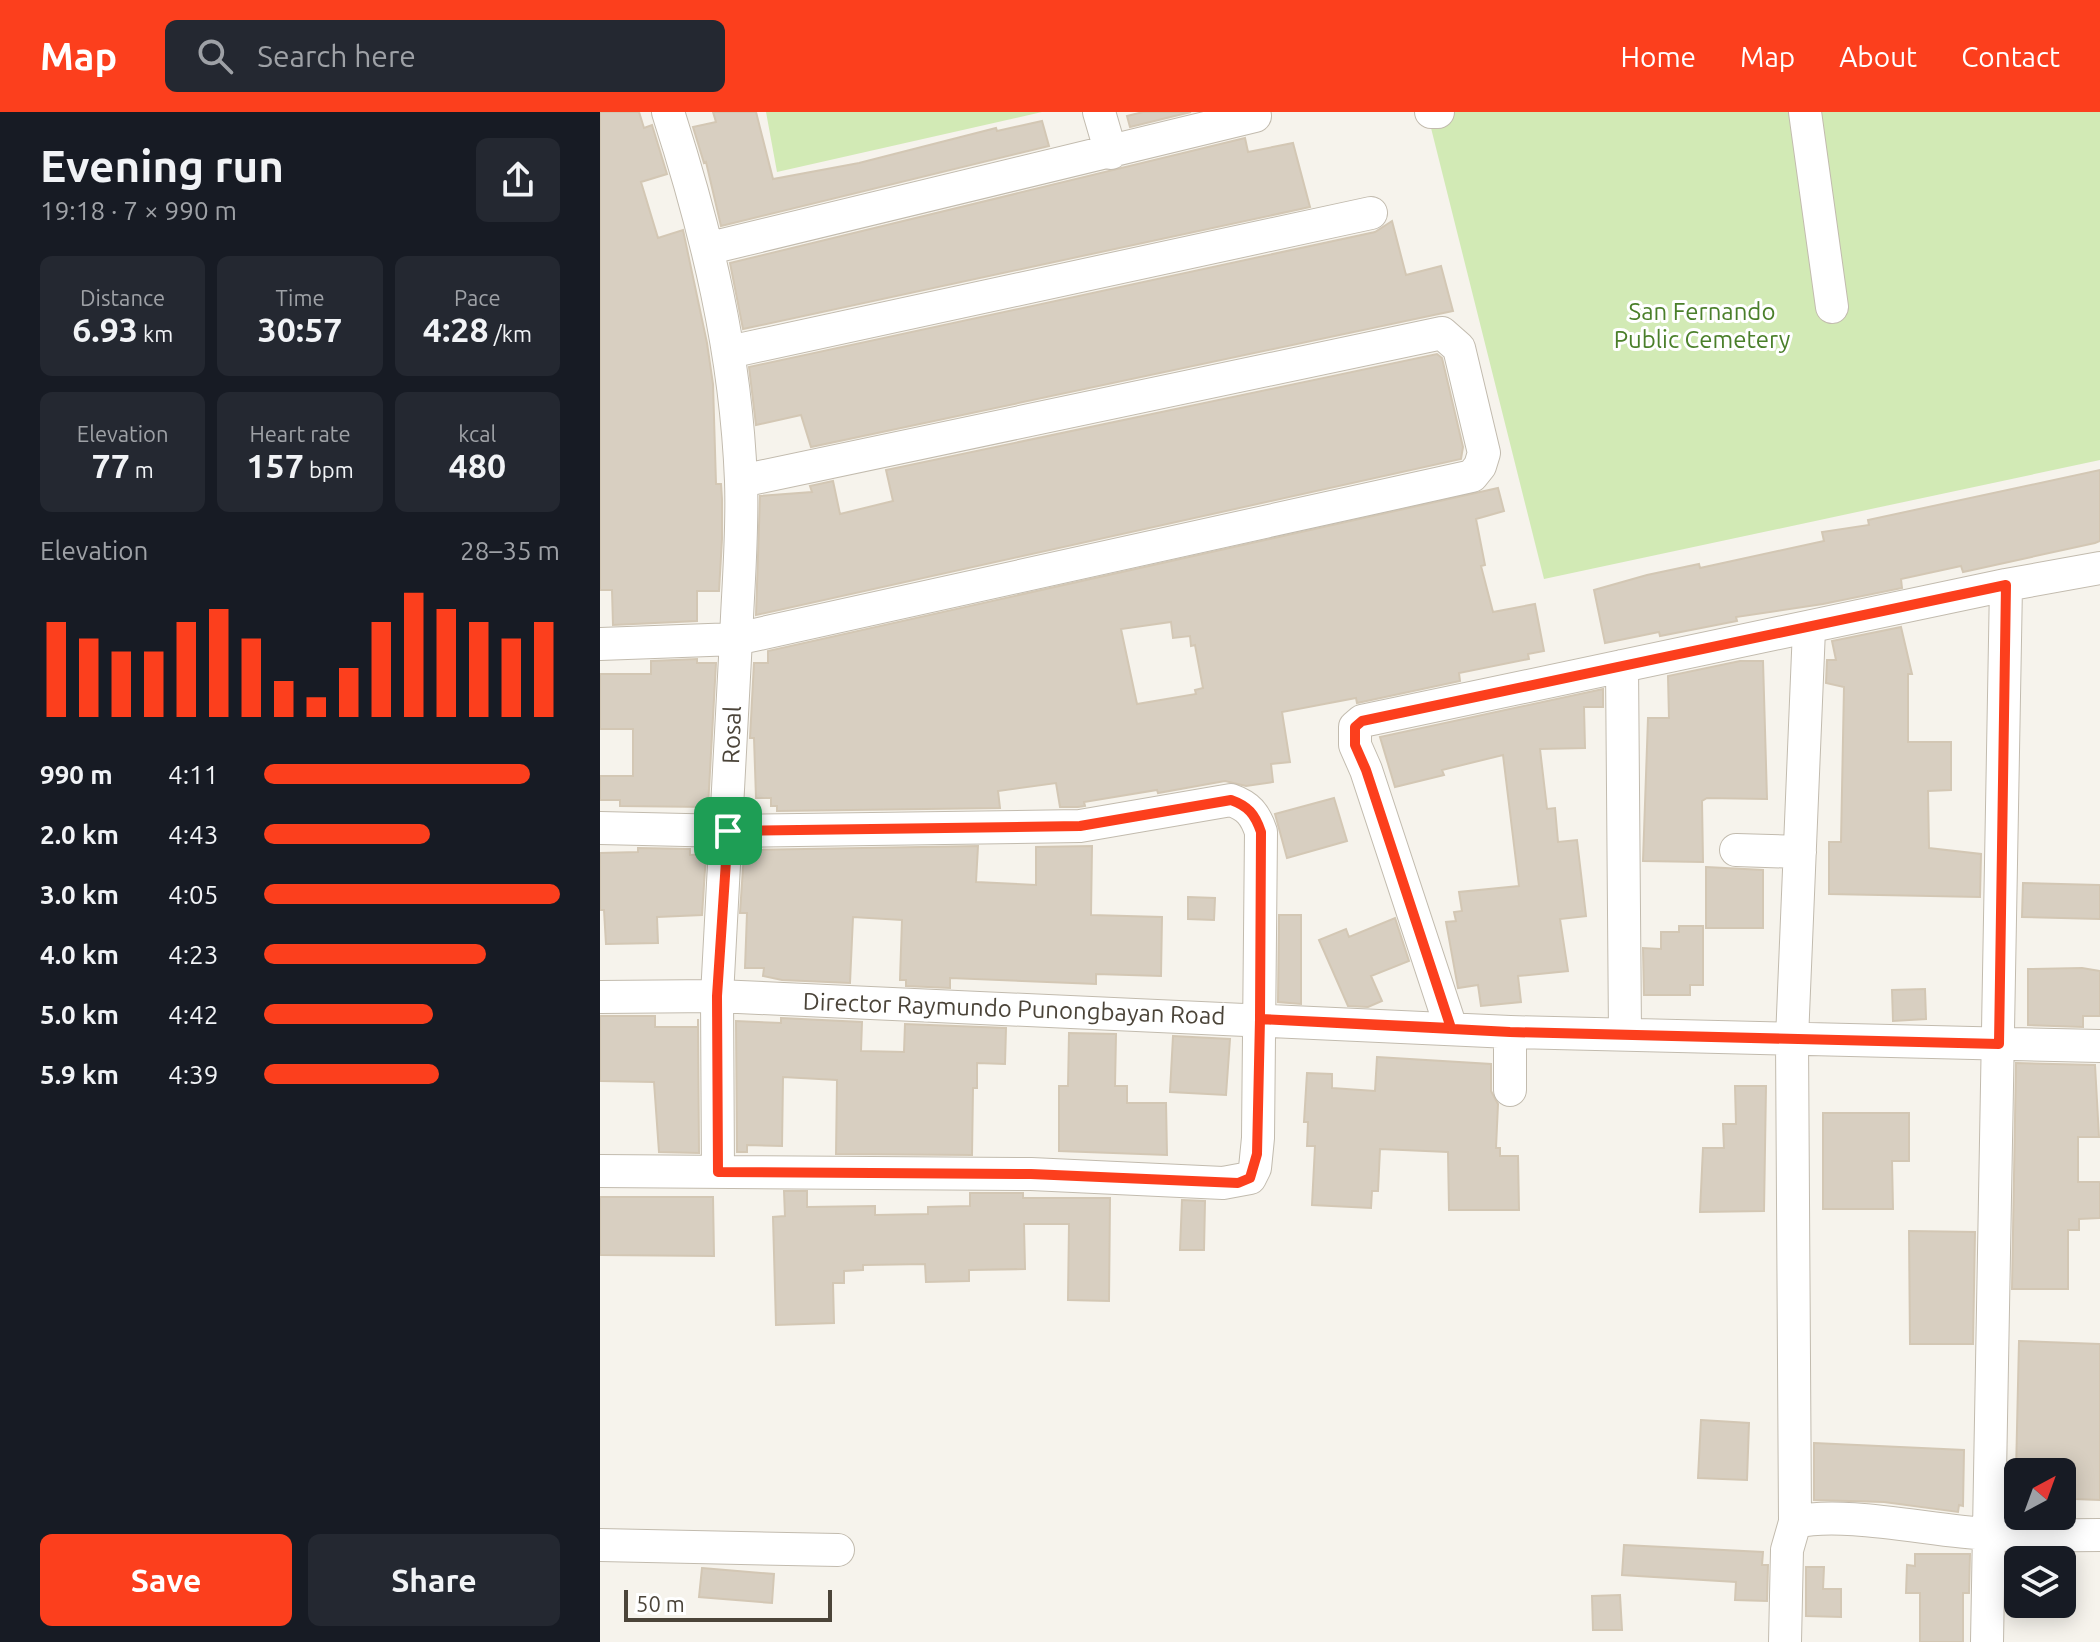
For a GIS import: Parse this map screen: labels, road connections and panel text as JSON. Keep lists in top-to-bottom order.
{
  "streets": {
    "street": ["Rosal", "Director Raymundo Punongbayan Road"]
  },
  "crossings": [
    ["Rosal", "Director Raymundo Punongbayan Road"]
  ],
  "parks": ["San Fernando Public Cemetery"],
  "scale_bar": "50 m",
  "north": "top right",
  "page": {
    "header": "Map",
    "search": "Search here",
    "nav": [
      "Home",
      "Map",
      "About",
      "Contact"
    ],
    "heading": ["Evening run", "19:18 · 7 × 990 m"],
    "stats": [
      ["Distance", "6.93 km"],
      ["Time", "30:57"],
      ["Pace", "4:28 /km"],
      ["Elevation", "77 m"],
      ["Heart rate", "157 bpm"],
      ["kcal", "480"]
    ],
    "chart": ["Elevation", "28–35 m"],
    "list": [
      {
        "name": "990 m",
        "note": "4:11"
      },
      {
        "name": "2.0 km",
        "note": "4:43"
      },
      {
        "name": "3.0 km",
        "note": "4:05"
      },
      {
        "name": "4.0 km",
        "note": "4:23"
      },
      {
        "name": "5.0 km",
        "note": "4:42"
      },
      {
        "name": "5.9 km",
        "note": "4:39"
      }
    ],
    "buttons": ["Save", "Share"],
    "scale": "50 m"
  }
}
